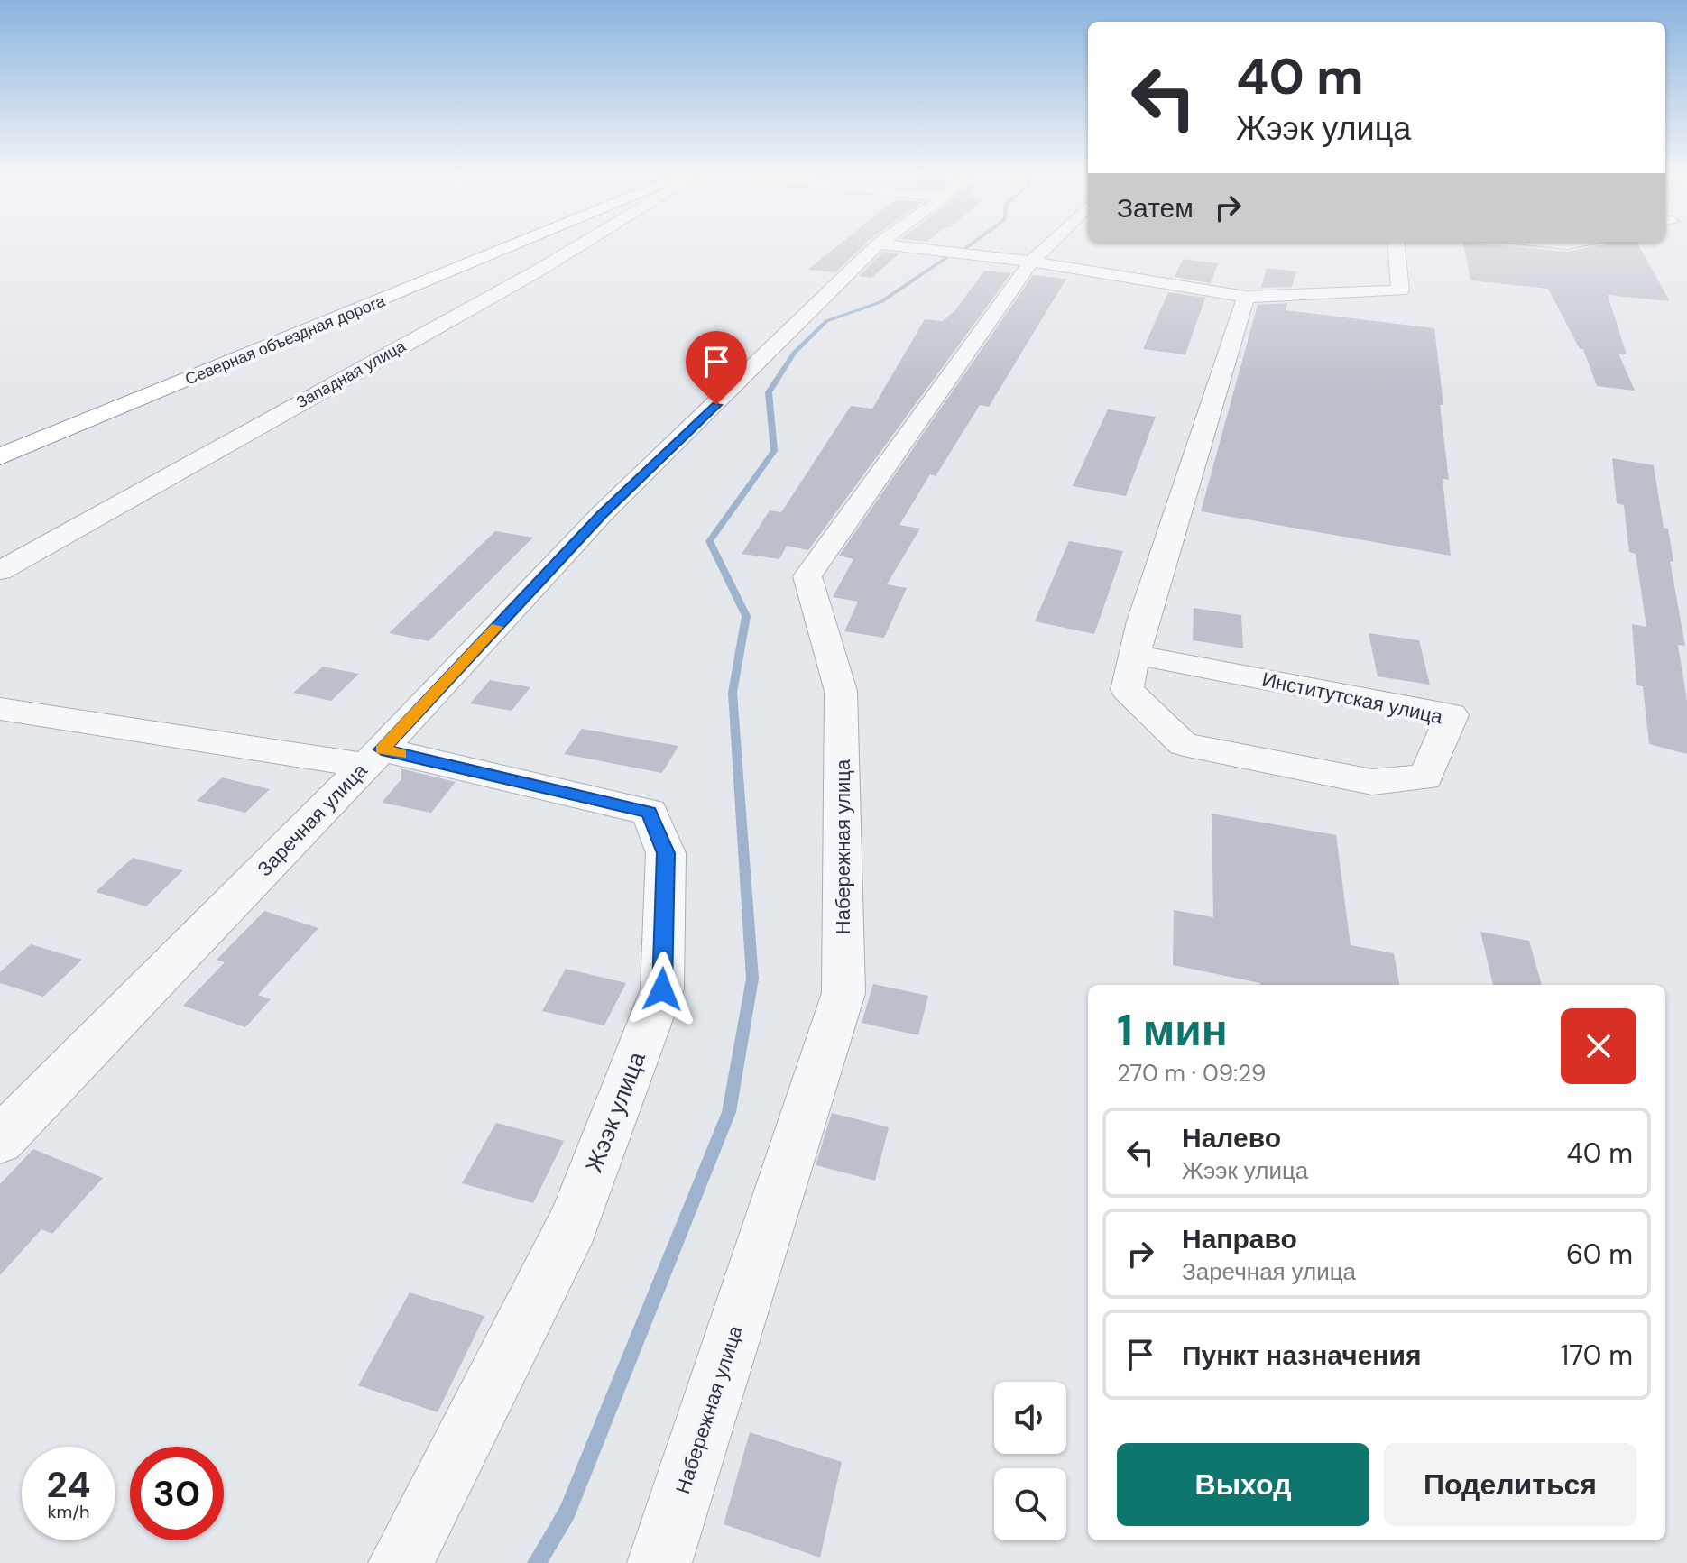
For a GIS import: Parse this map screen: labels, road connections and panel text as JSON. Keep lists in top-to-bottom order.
{
  "streets": {
    "highway": ["Северная объездная дорога"],
    "street": [
      "Западная улица",
      "Институтская улица",
      "Заречная улица",
      "Набережная улица",
      "Жээк улица"
    ]
  },
  "crossings": [
    ["Заречная улица", "Жээк улица"]
  ],
  "page": {
    "turn": ["40 m", "Жээк улица"],
    "then": "Затем",
    "heading": ["1 мин", "270 m · 09:29"],
    "list": [
      {
        "name": "Налево",
        "note": "Жээк улица",
        "value": "40 m"
      },
      {
        "name": "Направо",
        "note": "Заречная улица",
        "value": "60 m"
      },
      {
        "name": "Пункт назначения",
        "value": "170 m"
      }
    ],
    "buttons": ["Выход", "Поделиться"],
    "speed": "24 km/h",
    "limit": "30"
  }
}
